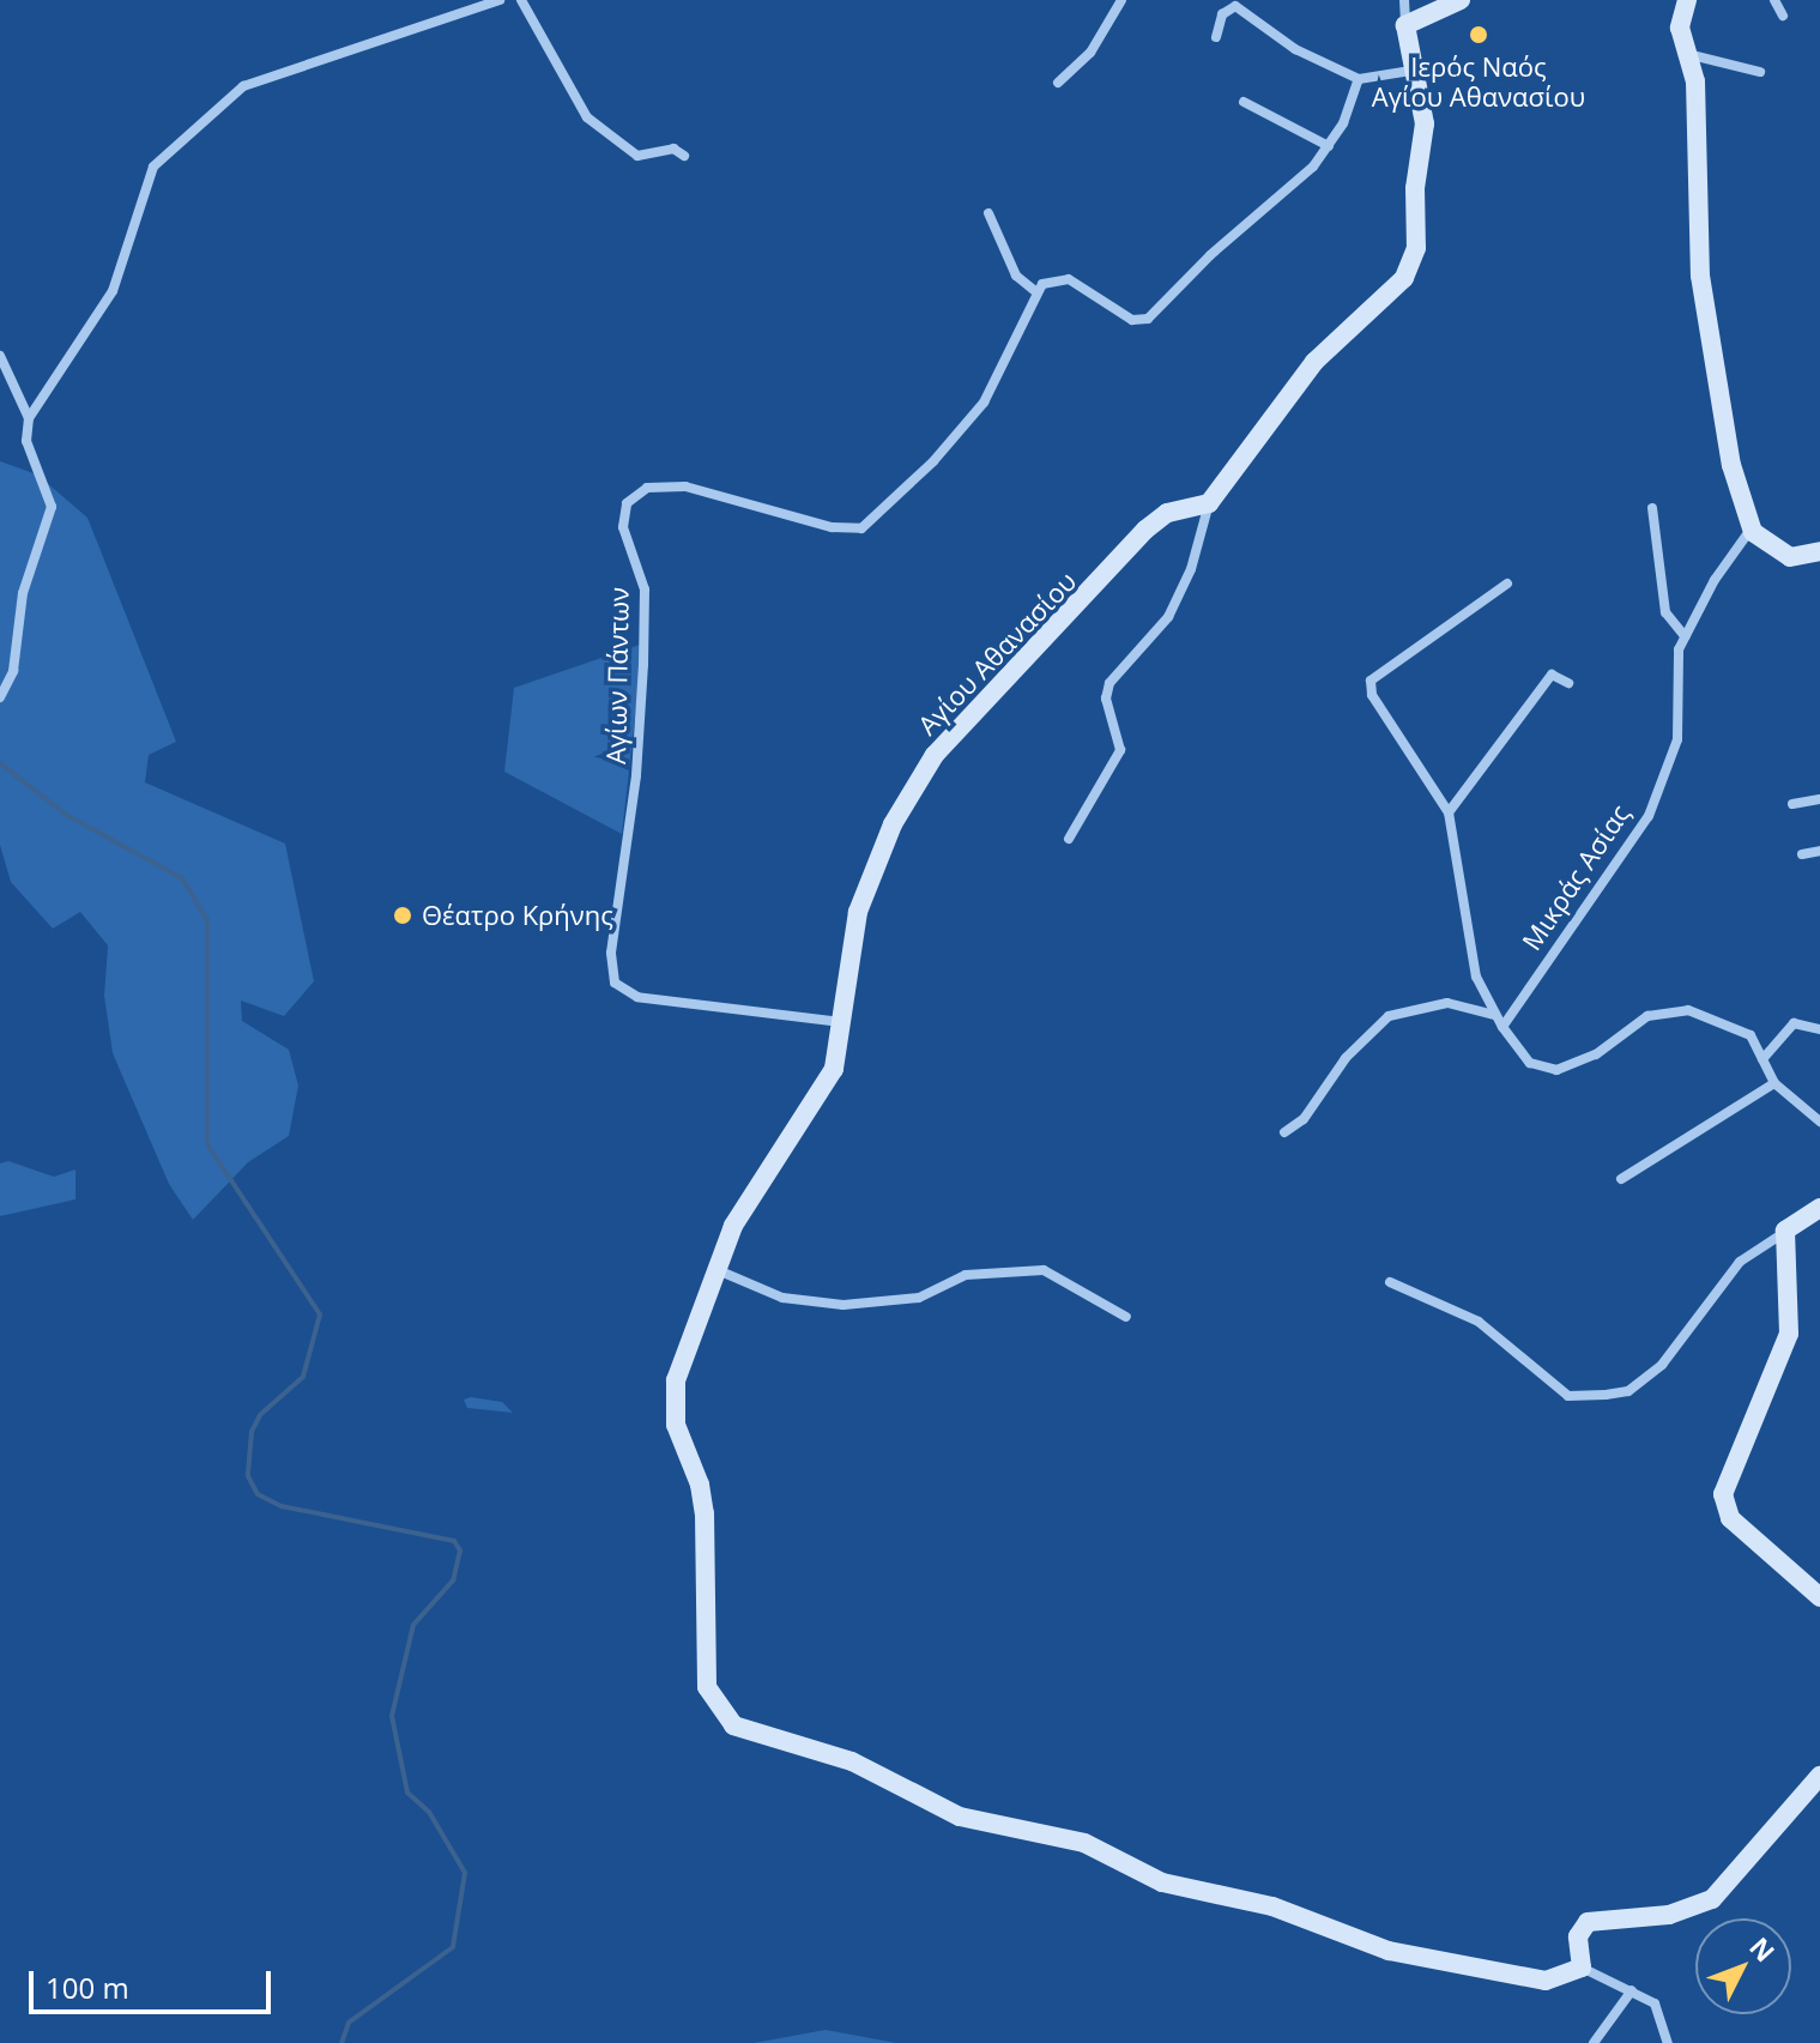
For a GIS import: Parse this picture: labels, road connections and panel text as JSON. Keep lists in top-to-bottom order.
{
  "streets": {
    "street": ["Αγίου Αθανασίου", "Αγίων Πάντων", "Μικράς Ασίας"]
  },
  "crossings": [
    ["Αγίου Αθανασίου", "Αγίων Πάντων"]
  ],
  "places": ["Ιερός Ναός Αγίου Αθανασίου", "Θέατρο Κρήνης"],
  "scale_bar": "100 m",
  "north": "top right"
}
